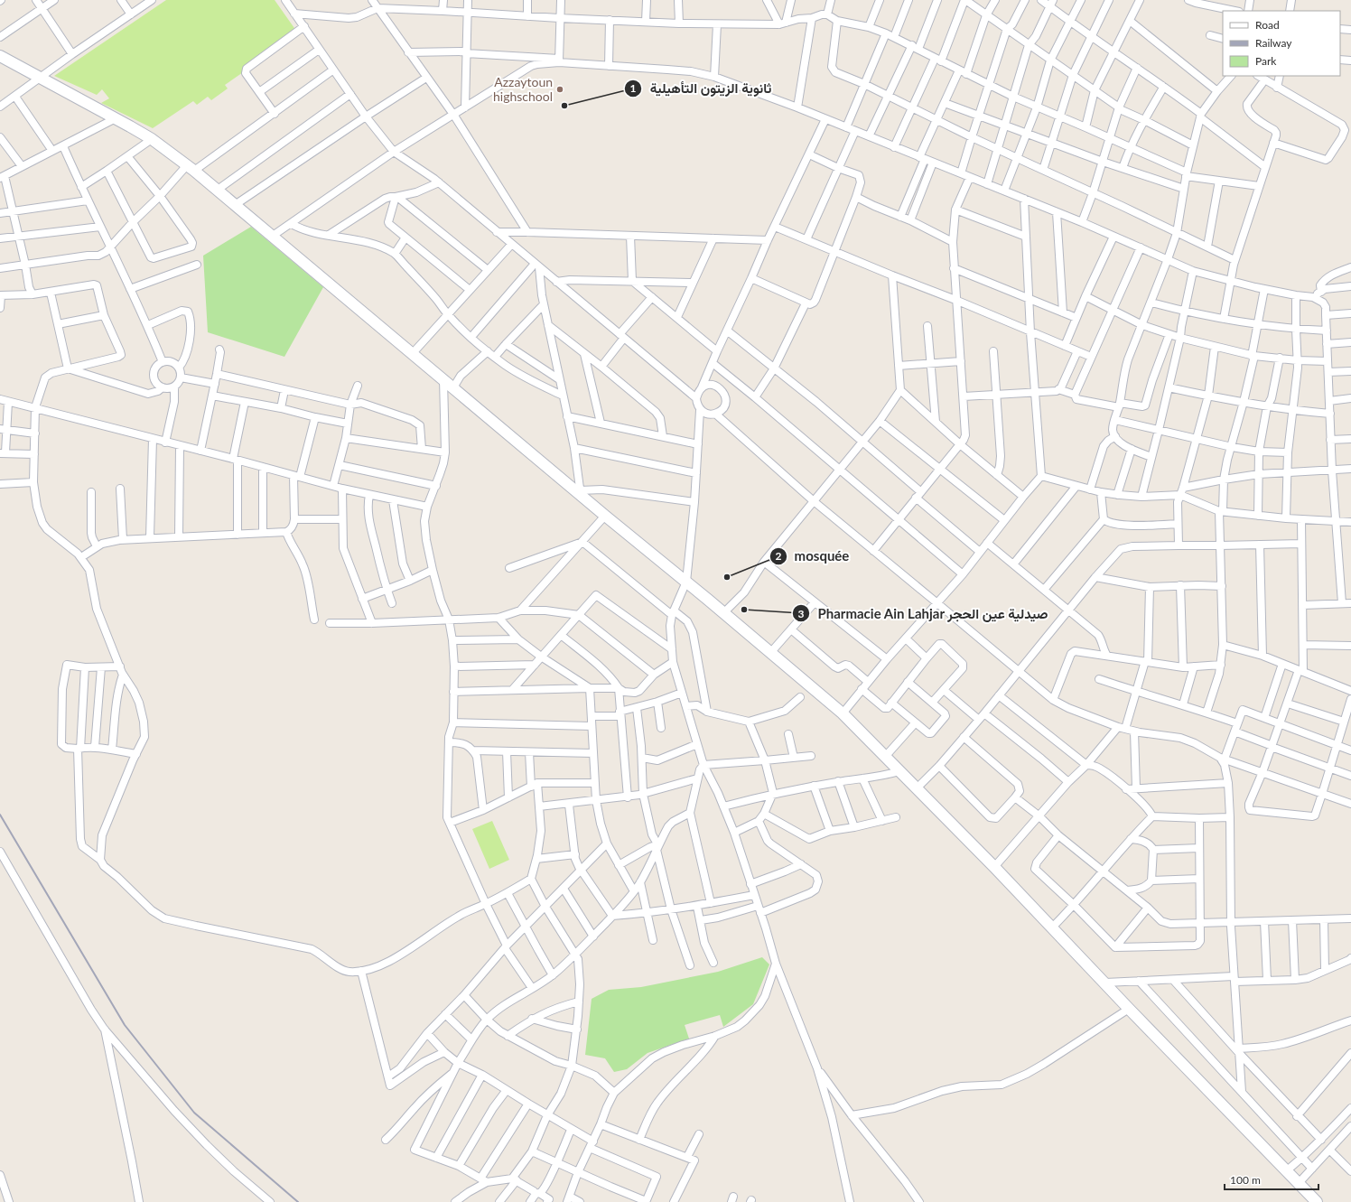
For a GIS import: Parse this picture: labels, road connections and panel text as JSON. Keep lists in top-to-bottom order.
{
  "places": [
    "Azzaytoun highschool",
    "ثانوية الزيتون التأهيلية",
    "mosquée",
    "Pharmacie Ain Lahjar صيدلية عين الحجر"
  ],
  "legend": ["Road", "Railway", "Park"],
  "scale_bar": "100 m"
}
